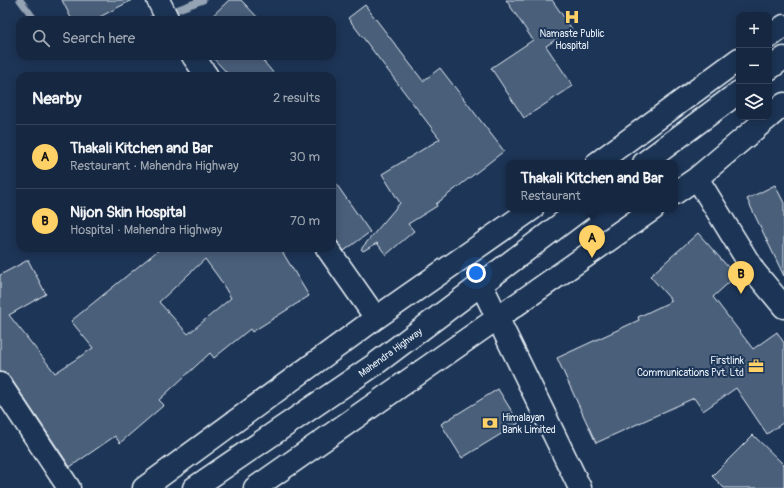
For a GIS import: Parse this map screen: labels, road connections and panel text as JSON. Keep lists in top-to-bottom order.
{
  "streets": {
    "main road": ["Mahendra Highway"]
  },
  "places": {
    "hospital": ["Namaste Public Hospital"],
    "office": ["Firstlink Communications Pvt. Ltd"],
    "bank": ["Himalayan Bank Limited"]
  },
  "page": {
    "map_buttons": ["+", "−"],
    "search": "Search here",
    "heading": ["Nearby", "2 results"],
    "list": [
      {
        "mark": "A",
        "name": "Thakali Kitchen and Bar",
        "note": "Restaurant · Mahendra Highway",
        "value": "30 m"
      },
      {
        "mark": "B",
        "name": "Nijon Skin Hospital",
        "note": "Hospital · Mahendra Highway",
        "value": "70 m"
      }
    ],
    "popup": ["Thakali Kitchen and Bar", "Restaurant"],
    "pins": ["A", "B"]
  }
}
